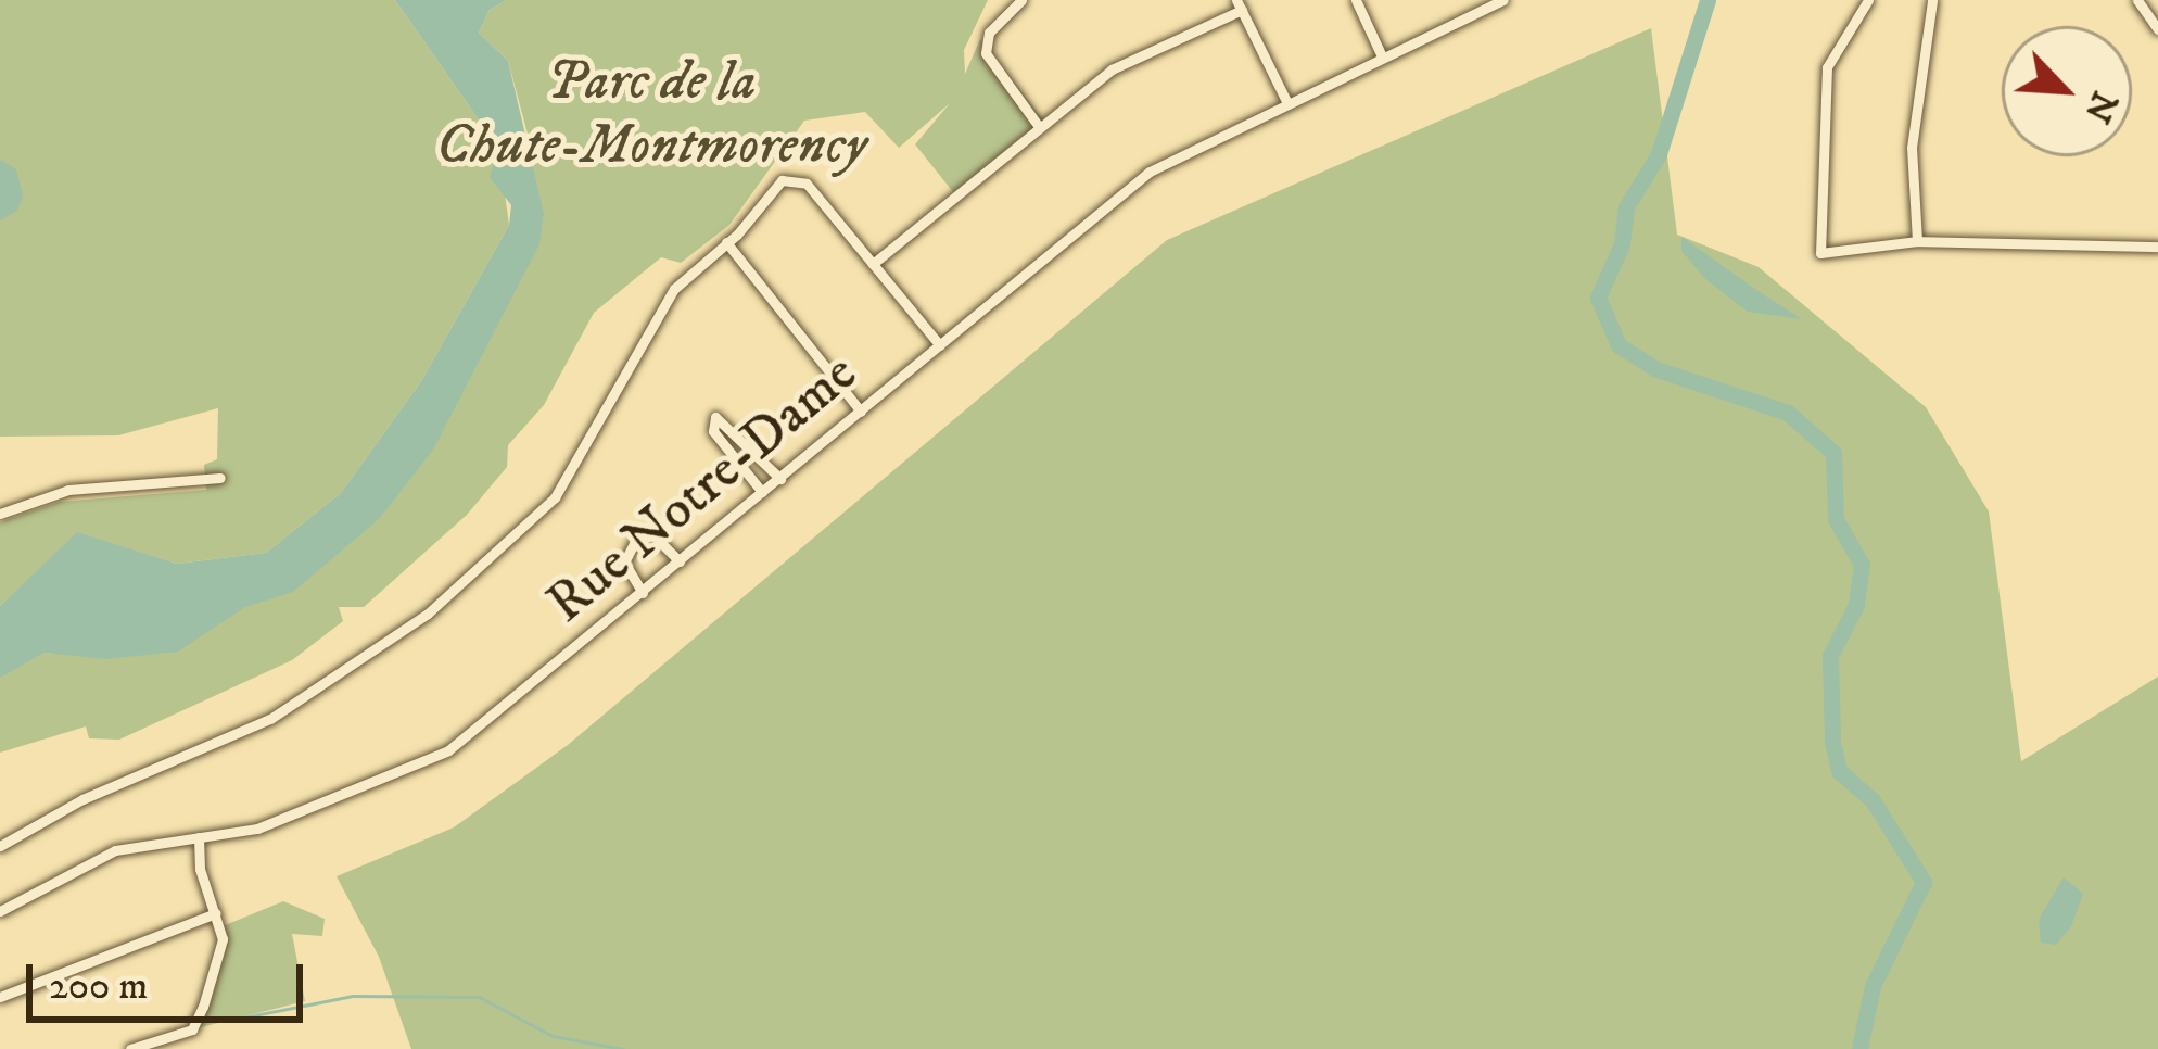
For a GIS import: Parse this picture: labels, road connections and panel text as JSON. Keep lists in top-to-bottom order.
{
  "streets": {
    "street": ["Rue Notre-Dame"]
  },
  "parks": ["Parc de la Chute-Montmorency"],
  "scale_bar": "200 m",
  "north": "bottom right"
}
